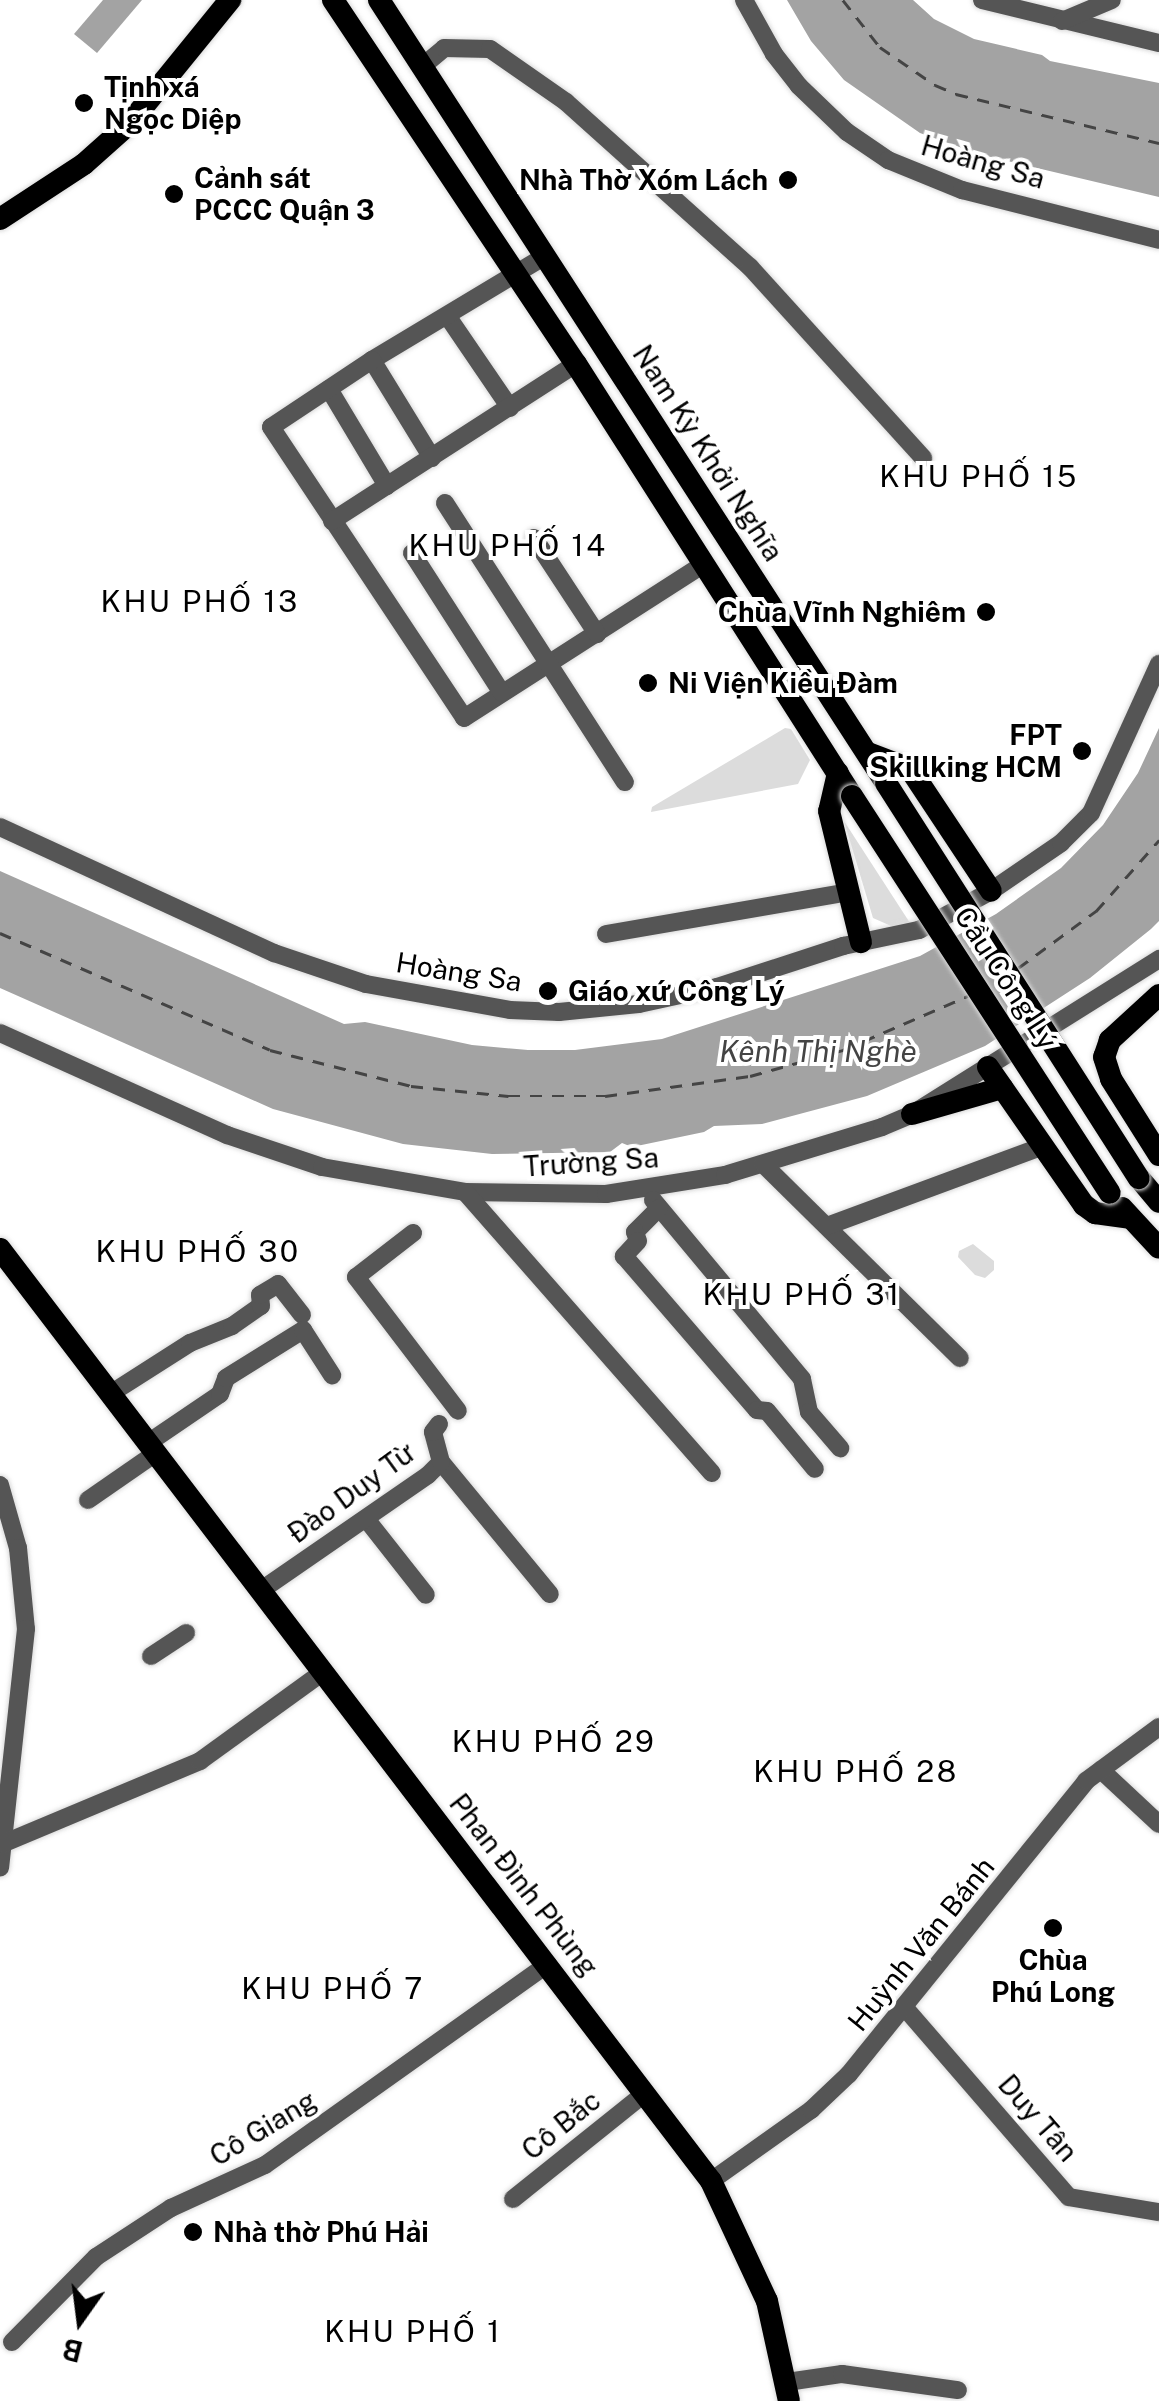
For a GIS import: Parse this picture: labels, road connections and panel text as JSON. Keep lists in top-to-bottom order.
{
  "streets": {
    "main road": ["Nam Kỳ Khởi Nghĩa", "Cầu Công Lý", "Phan Đình Phùng"],
    "street": [
      "Hoàng Sa",
      "Trường Sa",
      "Đào Duy Từ",
      "Huỳnh Văn Bánh",
      "Duy Tân",
      "Cô Bắc",
      "Cô Giang"
    ]
  },
  "crossings": [
    ["Nam Kỳ Khởi Nghĩa", "Cầu Công Lý"],
    ["Đào Duy Từ", "Phan Đình Phùng"],
    ["Phan Đình Phùng", "Huỳnh Văn Bánh"],
    ["Phan Đình Phùng", "Cô Bắc"],
    ["Phan Đình Phùng", "Cô Giang"],
    ["Huỳnh Văn Bánh", "Duy Tân"]
  ],
  "districts": [
    "KHU PHỐ 15",
    "KHU PHỐ 14",
    "KHU PHỐ 13",
    "KHU PHỐ 30",
    "KHU PHỐ 31",
    "KHU PHỐ 29",
    "KHU PHỐ 28",
    "KHU PHỐ 7",
    "KHU PHỐ 1"
  ],
  "water": ["Kênh Thị Nghè"],
  "places": [
    "Tịnh xá Ngọc Diệp",
    "Nhà Thờ Xóm Lách",
    "Cảnh sát PCCC Quận 3",
    "Chùa Vĩnh Nghiêm",
    "Ni Viện Kiều Đàm",
    "FPT Skillking HCM",
    "Giáo xứ Công Lý",
    "Chùa Phú Long",
    "Nhà thờ Phú Hải"
  ],
  "north": "bottom"
}
